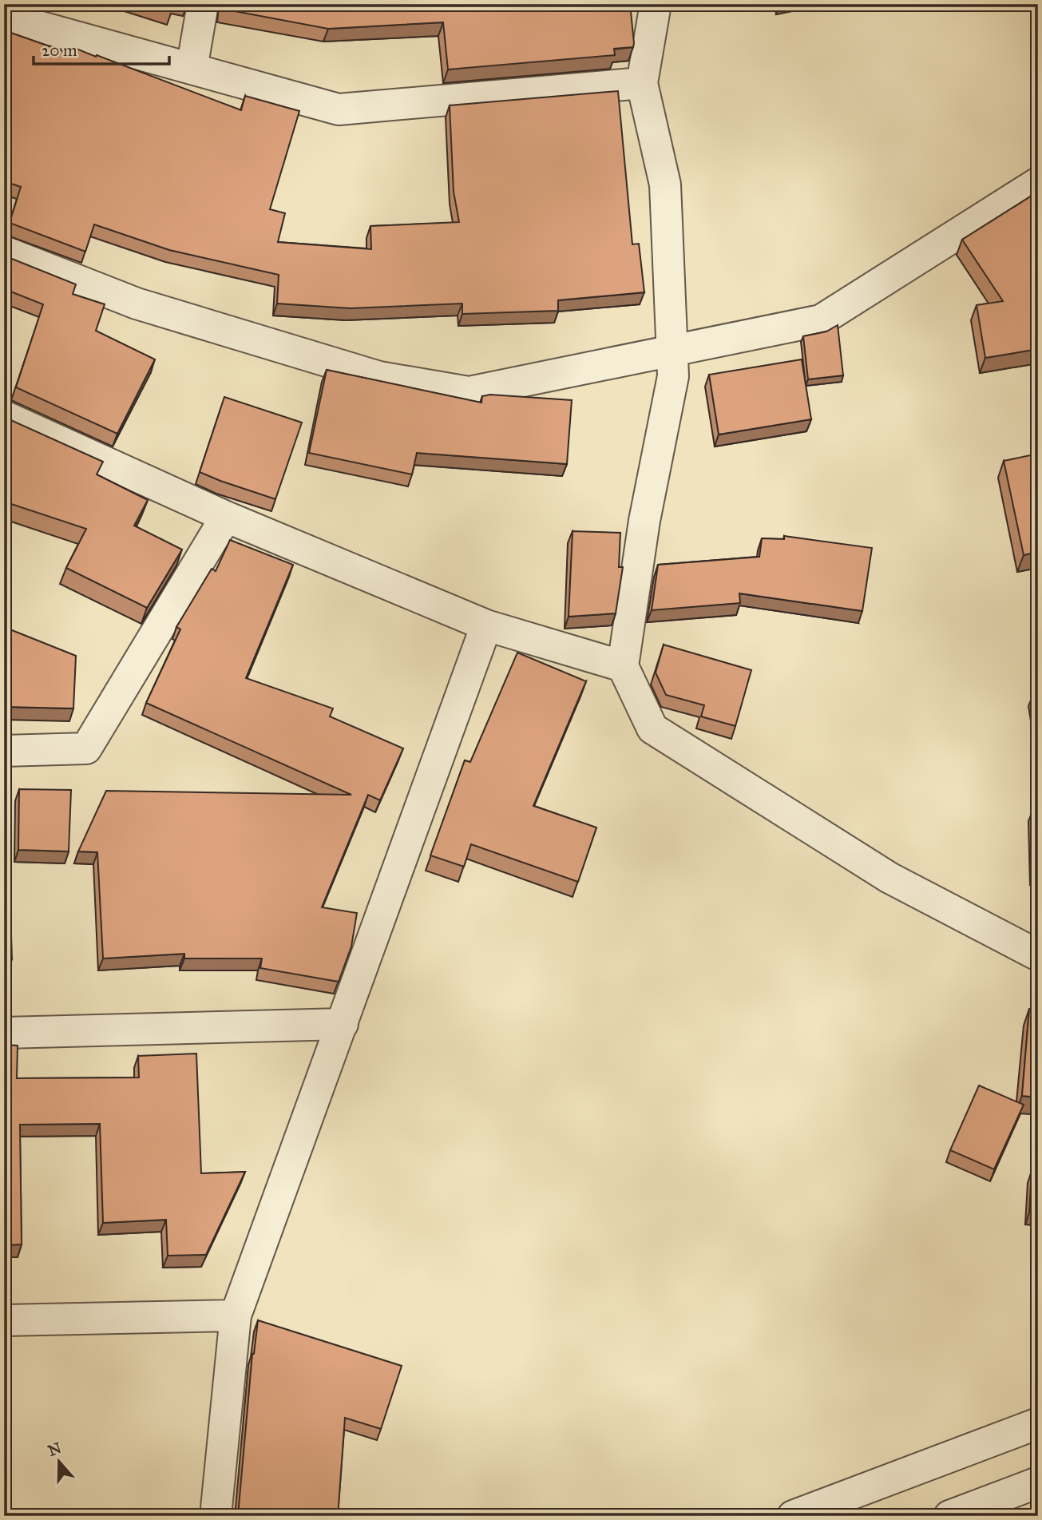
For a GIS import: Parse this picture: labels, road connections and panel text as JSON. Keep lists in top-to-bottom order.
{
  "scale_bar": "20 m",
  "north": "top"
}
